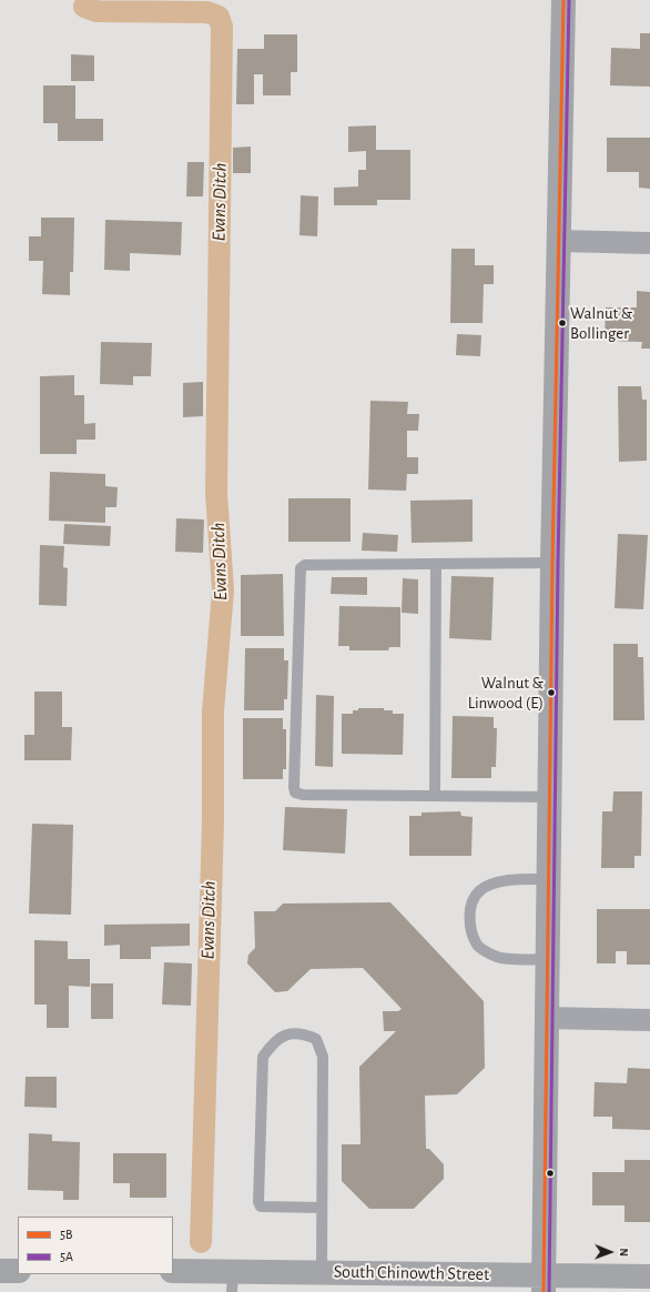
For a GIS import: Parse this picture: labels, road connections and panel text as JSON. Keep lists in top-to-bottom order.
{
  "streets": {
    "main road": ["South Chinowth Street"]
  },
  "water": ["Evans Ditch"],
  "places": ["Walnut & Bollinger", "Walnut & Linwood (E)"],
  "lines": ["transit line 5B", "transit line 5A"],
  "legend": ["5B", "5A"],
  "north": "right"
}
